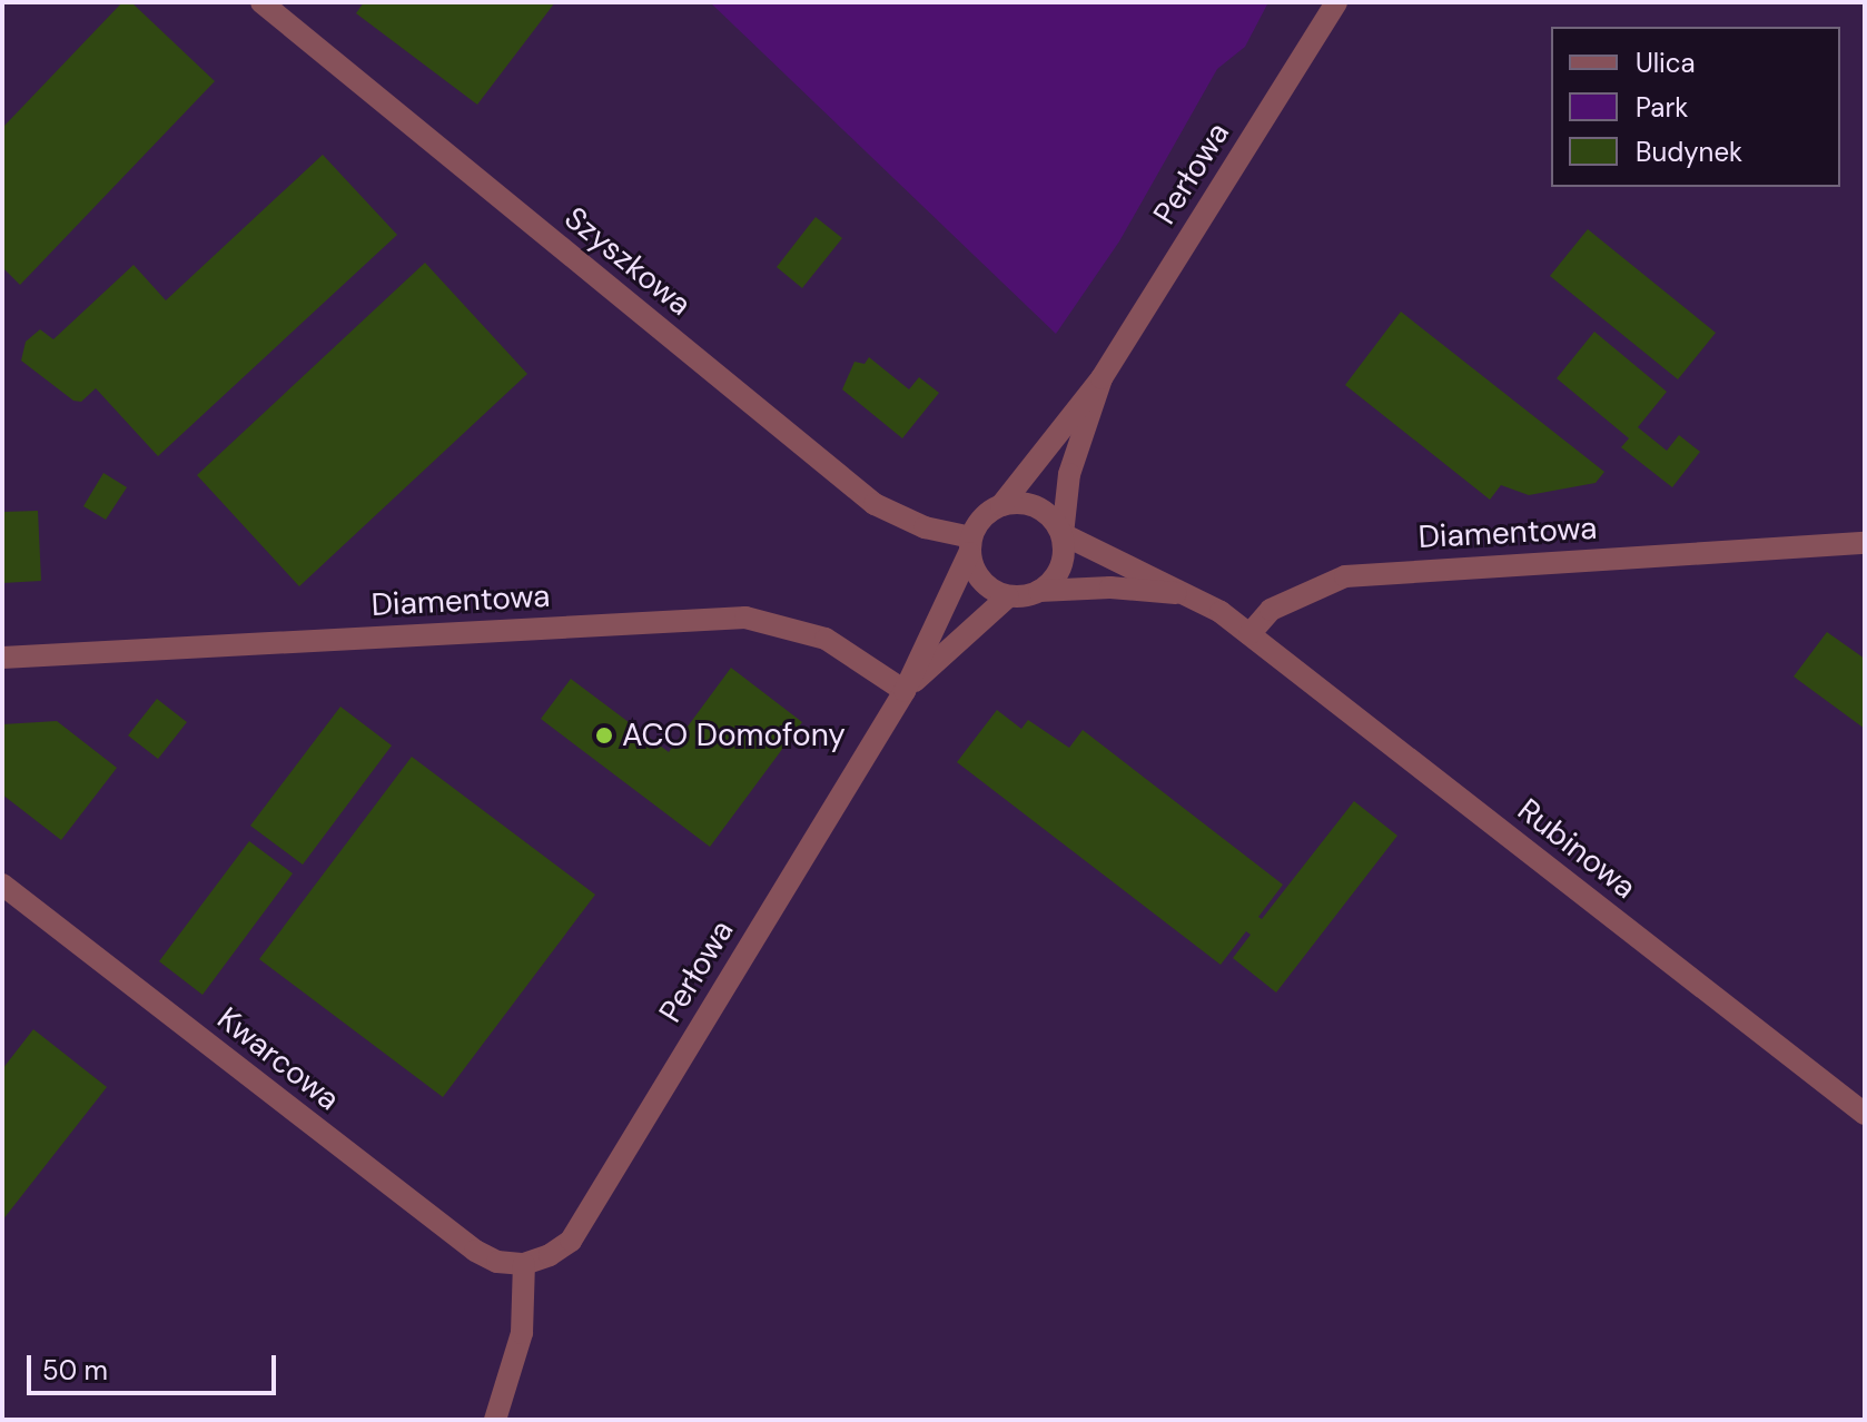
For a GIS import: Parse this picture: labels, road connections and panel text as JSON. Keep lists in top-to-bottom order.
{
  "streets": {
    "street": [
      "Perłowa",
      "Szyszkowa",
      "Diamentowa",
      "Rubinowa",
      "Kwarcowa"
    ]
  },
  "crossings": [
    ["Perłowa", "Szyszkowa"],
    ["Perłowa", "Diamentowa"],
    ["Perłowa", "Kwarcowa"],
    ["Diamentowa", "Rubinowa"]
  ],
  "places": ["ACO Domofony"],
  "legend": ["Ulica", "Park", "Budynek"],
  "scale_bar": "50 m"
}
